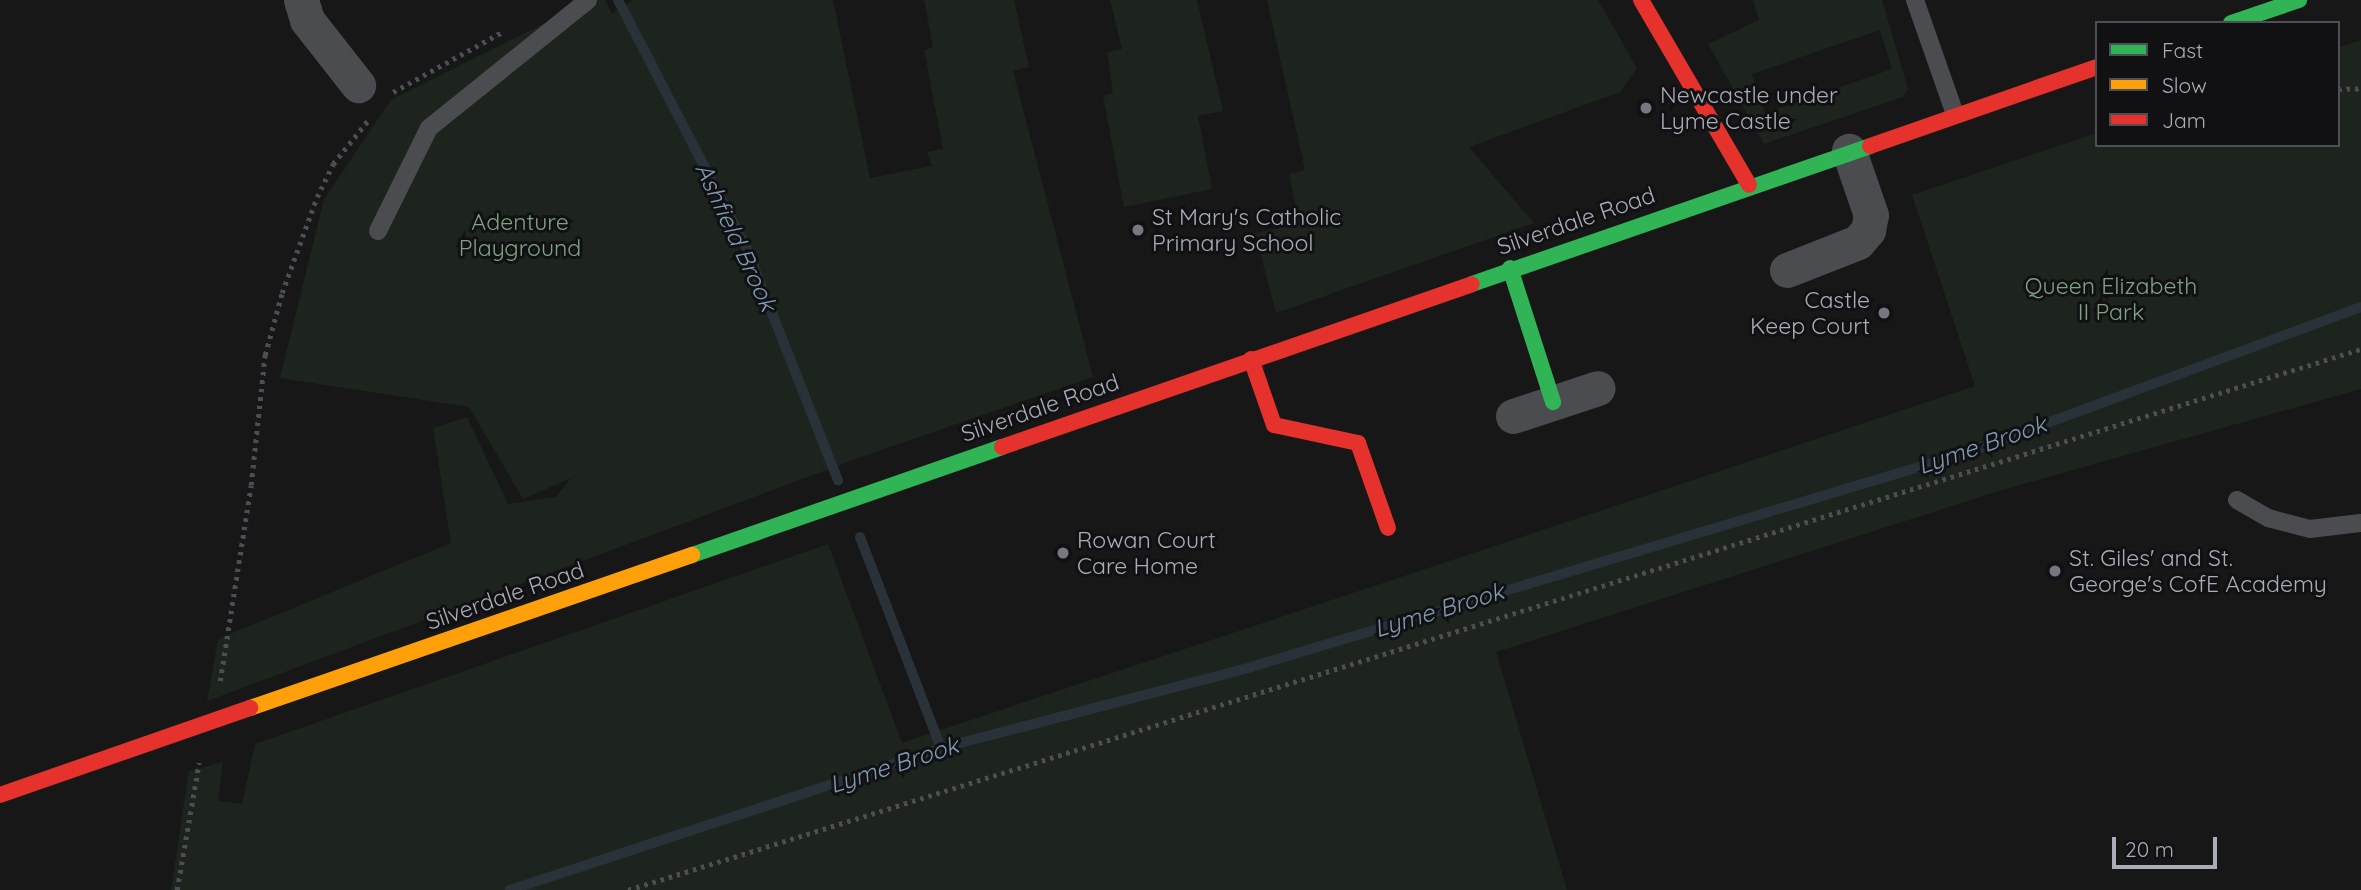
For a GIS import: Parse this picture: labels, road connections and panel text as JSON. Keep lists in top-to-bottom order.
{
  "streets": {
    "main road": ["Silverdale Road"]
  },
  "water": ["Ashfield Brook", "Lyme Brook"],
  "parks": ["Adenture Playground", "Queen Elizabeth II Park"],
  "places": [
    "Newcastle under Lyme Castle",
    "St Mary's Catholic Primary School",
    "Castle Keep Court",
    "Rowan Court Care Home",
    "St. Giles' and St. George's CofE Academy"
  ],
  "legend": ["Fast", "Slow", "Jam"],
  "scale_bar": "20 m"
}
